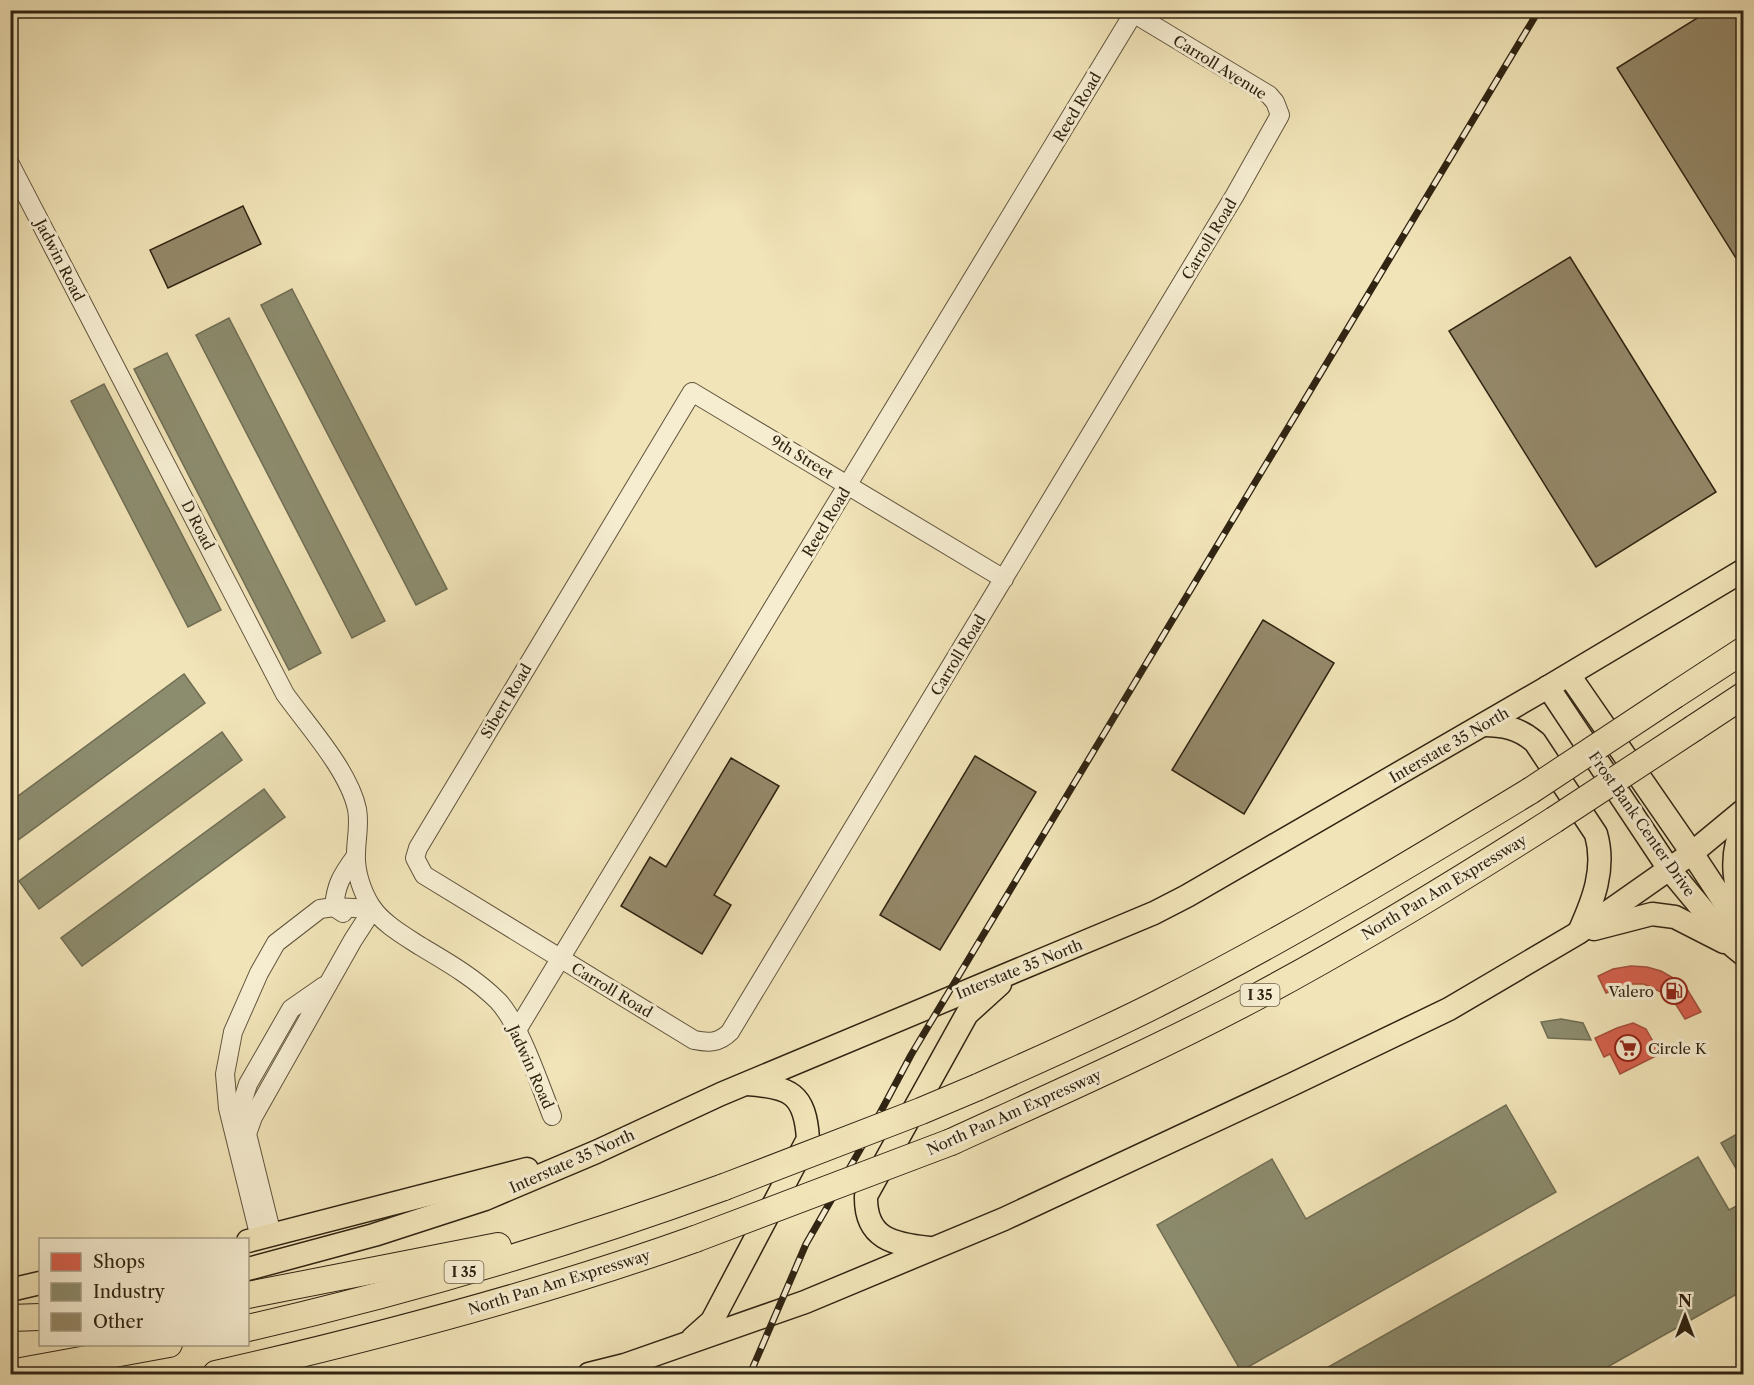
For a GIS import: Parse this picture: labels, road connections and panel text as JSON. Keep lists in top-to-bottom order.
{
  "streets": {
    "highway": ["North Pan Am Expressway", "I 35"],
    "main road": ["Interstate 35 North", "Frost Bank Center Drive"],
    "street": [
      "Carroll Avenue",
      "Reed Road",
      "Carroll Road",
      "Jadwin Road",
      "9th Street",
      "D Road",
      "Sibert Road"
    ]
  },
  "crossings": [
    ["Carroll Avenue", "Reed Road"],
    ["Carroll Avenue", "Carroll Road"],
    ["Reed Road", "Carroll Road"],
    ["Reed Road", "Jadwin Road"],
    ["Reed Road", "9th Street"],
    ["Reed Road", "Sibert Road"],
    ["Carroll Road", "9th Street"],
    ["Carroll Road", "Sibert Road"],
    ["Jadwin Road", "D Road"],
    ["9th Street", "Sibert Road"],
    ["Interstate 35 North", "Frost Bank Center Drive"]
  ],
  "places": {
    "fuel station": ["Valero"],
    "supermarket": ["Circle K"]
  },
  "legend": ["Shops", "Industry", "Other"],
  "north": "top"
}
